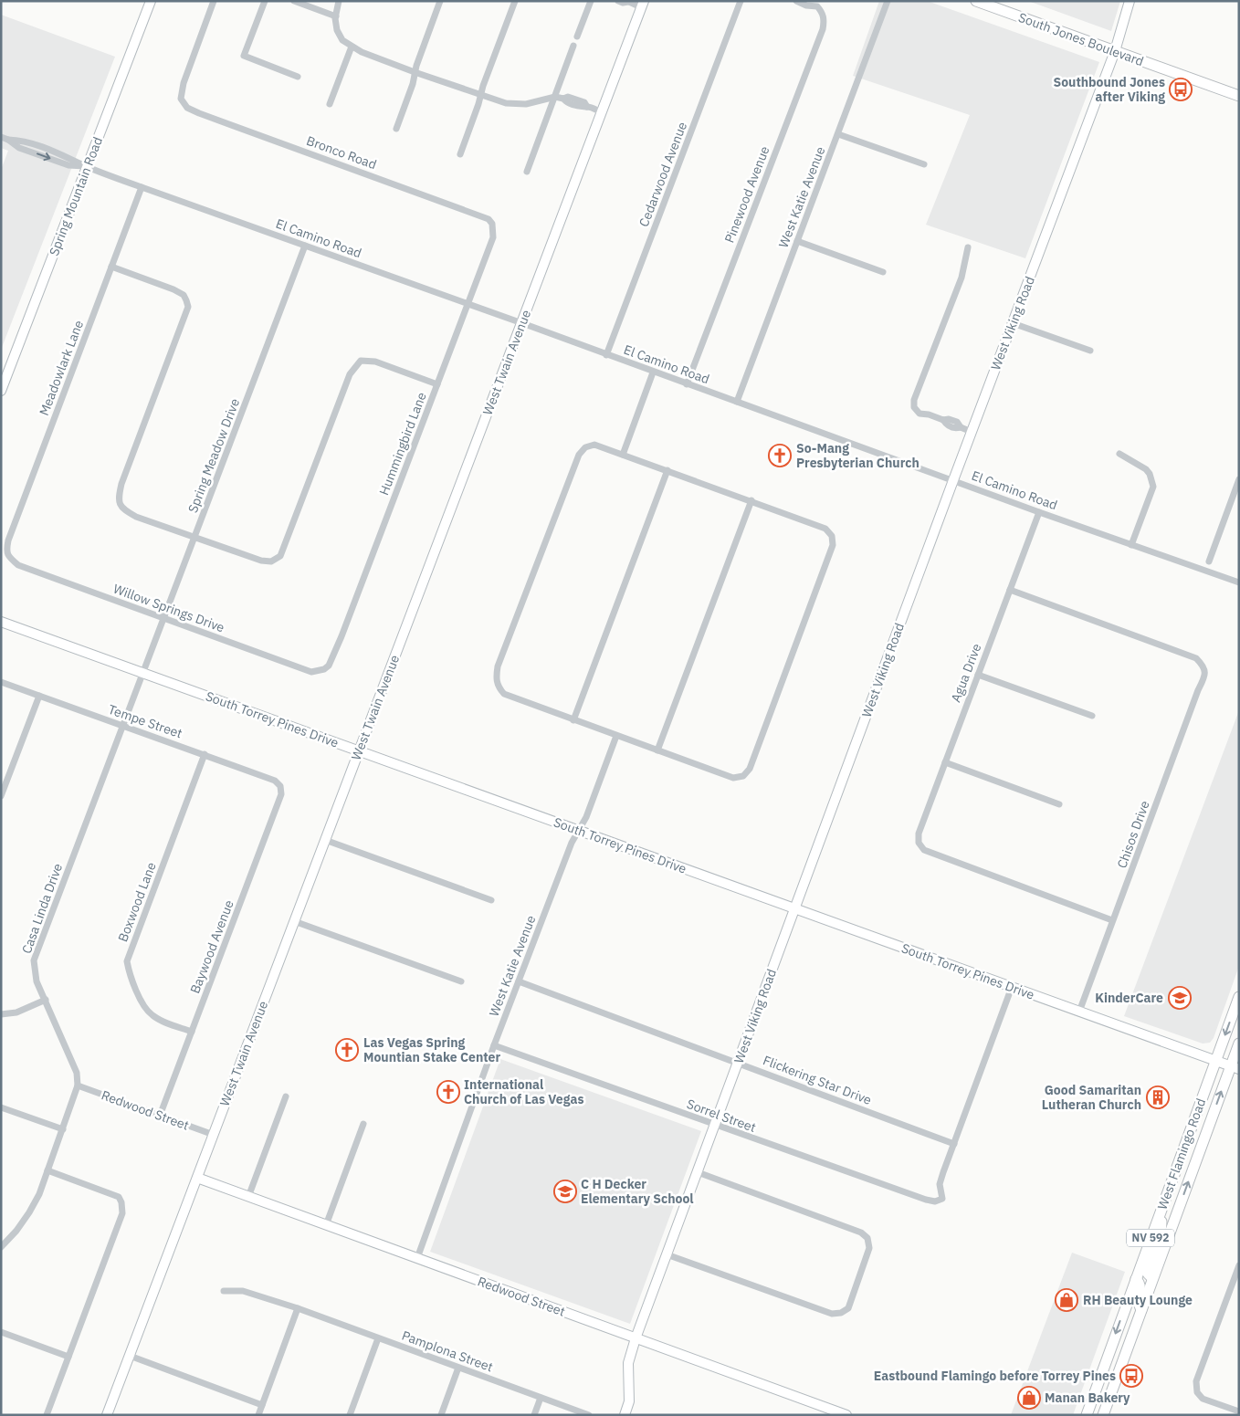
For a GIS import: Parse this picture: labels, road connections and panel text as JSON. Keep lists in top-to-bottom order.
{
  "streets": {
    "main road": ["South Jones Boulevard", "West Flamingo Road", "NV 592"],
    "street": [
      "Bronco Road",
      "Cedarwood Avenue",
      "Pinewood Avenue",
      "Spring Mountain Road",
      "West Katie Avenue",
      "El Camino Road",
      "West Viking Road",
      "West Twain Avenue",
      "Meadowlark Lane",
      "Hummingbird Lane",
      "Spring Meadow Drive",
      "Willow Springs Drive",
      "Agua Drive",
      "South Torrey Pines Drive",
      "Tempe Street",
      "Chisos Drive",
      "Boxwood Lane",
      "Casa Linda Drive",
      "Baywood Avenue",
      "Flickering Star Drive",
      "Redwood Street",
      "Sorrel Street",
      "Pamplona Street"
    ]
  },
  "crossings": [
    ["South Jones Boulevard", "West Viking Road"],
    ["Bronco Road", "Hummingbird Lane"],
    ["Cedarwood Avenue", "El Camino Road"],
    ["Pinewood Avenue", "El Camino Road"],
    ["Spring Mountain Road", "El Camino Road"],
    ["West Katie Avenue", "El Camino Road"],
    ["West Katie Avenue", "South Torrey Pines Drive"],
    ["West Katie Avenue", "Flickering Star Drive"],
    ["West Katie Avenue", "Redwood Street"],
    ["West Katie Avenue", "Sorrel Street"],
    ["El Camino Road", "West Viking Road"],
    ["El Camino Road", "West Twain Avenue"],
    ["El Camino Road", "Meadowlark Lane"],
    ["El Camino Road", "Hummingbird Lane"],
    ["El Camino Road", "Spring Meadow Drive"],
    ["El Camino Road", "Agua Drive"],
    ["West Viking Road", "South Torrey Pines Drive"],
    ["West Viking Road", "Flickering Star Drive"],
    ["West Viking Road", "Redwood Street"],
    ["West Viking Road", "Sorrel Street"],
    ["West Twain Avenue", "South Torrey Pines Drive"],
    ["West Twain Avenue", "Redwood Street"],
    ["Meadowlark Lane", "Willow Springs Drive"],
    ["Hummingbird Lane", "Willow Springs Drive"],
    ["Spring Meadow Drive", "Willow Springs Drive"],
    ["Spring Meadow Drive", "South Torrey Pines Drive"],
    ["Spring Meadow Drive", "Casa Linda Drive"],
    ["Agua Drive", "Chisos Drive"],
    ["South Torrey Pines Drive", "Chisos Drive"],
    ["South Torrey Pines Drive", "Casa Linda Drive"],
    ["South Torrey Pines Drive", "West Flamingo Road"],
    ["Tempe Street", "Boxwood Lane"],
    ["Tempe Street", "Casa Linda Drive"],
    ["Tempe Street", "Baywood Avenue"],
    ["Boxwood Lane", "Baywood Avenue"],
    ["Casa Linda Drive", "Redwood Street"],
    ["Baywood Avenue", "Redwood Street"],
    ["Flickering Star Drive", "Sorrel Street"]
  ],
  "places": {
    "bus stop": ["Southbound Jones after Viking", "Eastbound Flamingo before Torrey Pines"],
    "church": ["So-Mang Presbyterian Church", "Las Vegas Spring Mountian Stake Center", "International Church of Las Vegas"],
    "school or university": ["KinderCare", "C H Decker Elementary School"],
    "building": ["Good Samaritan Lutheran Church"],
    "shop": ["RH Beauty Lounge", "Manan Bakery"]
  }
}
